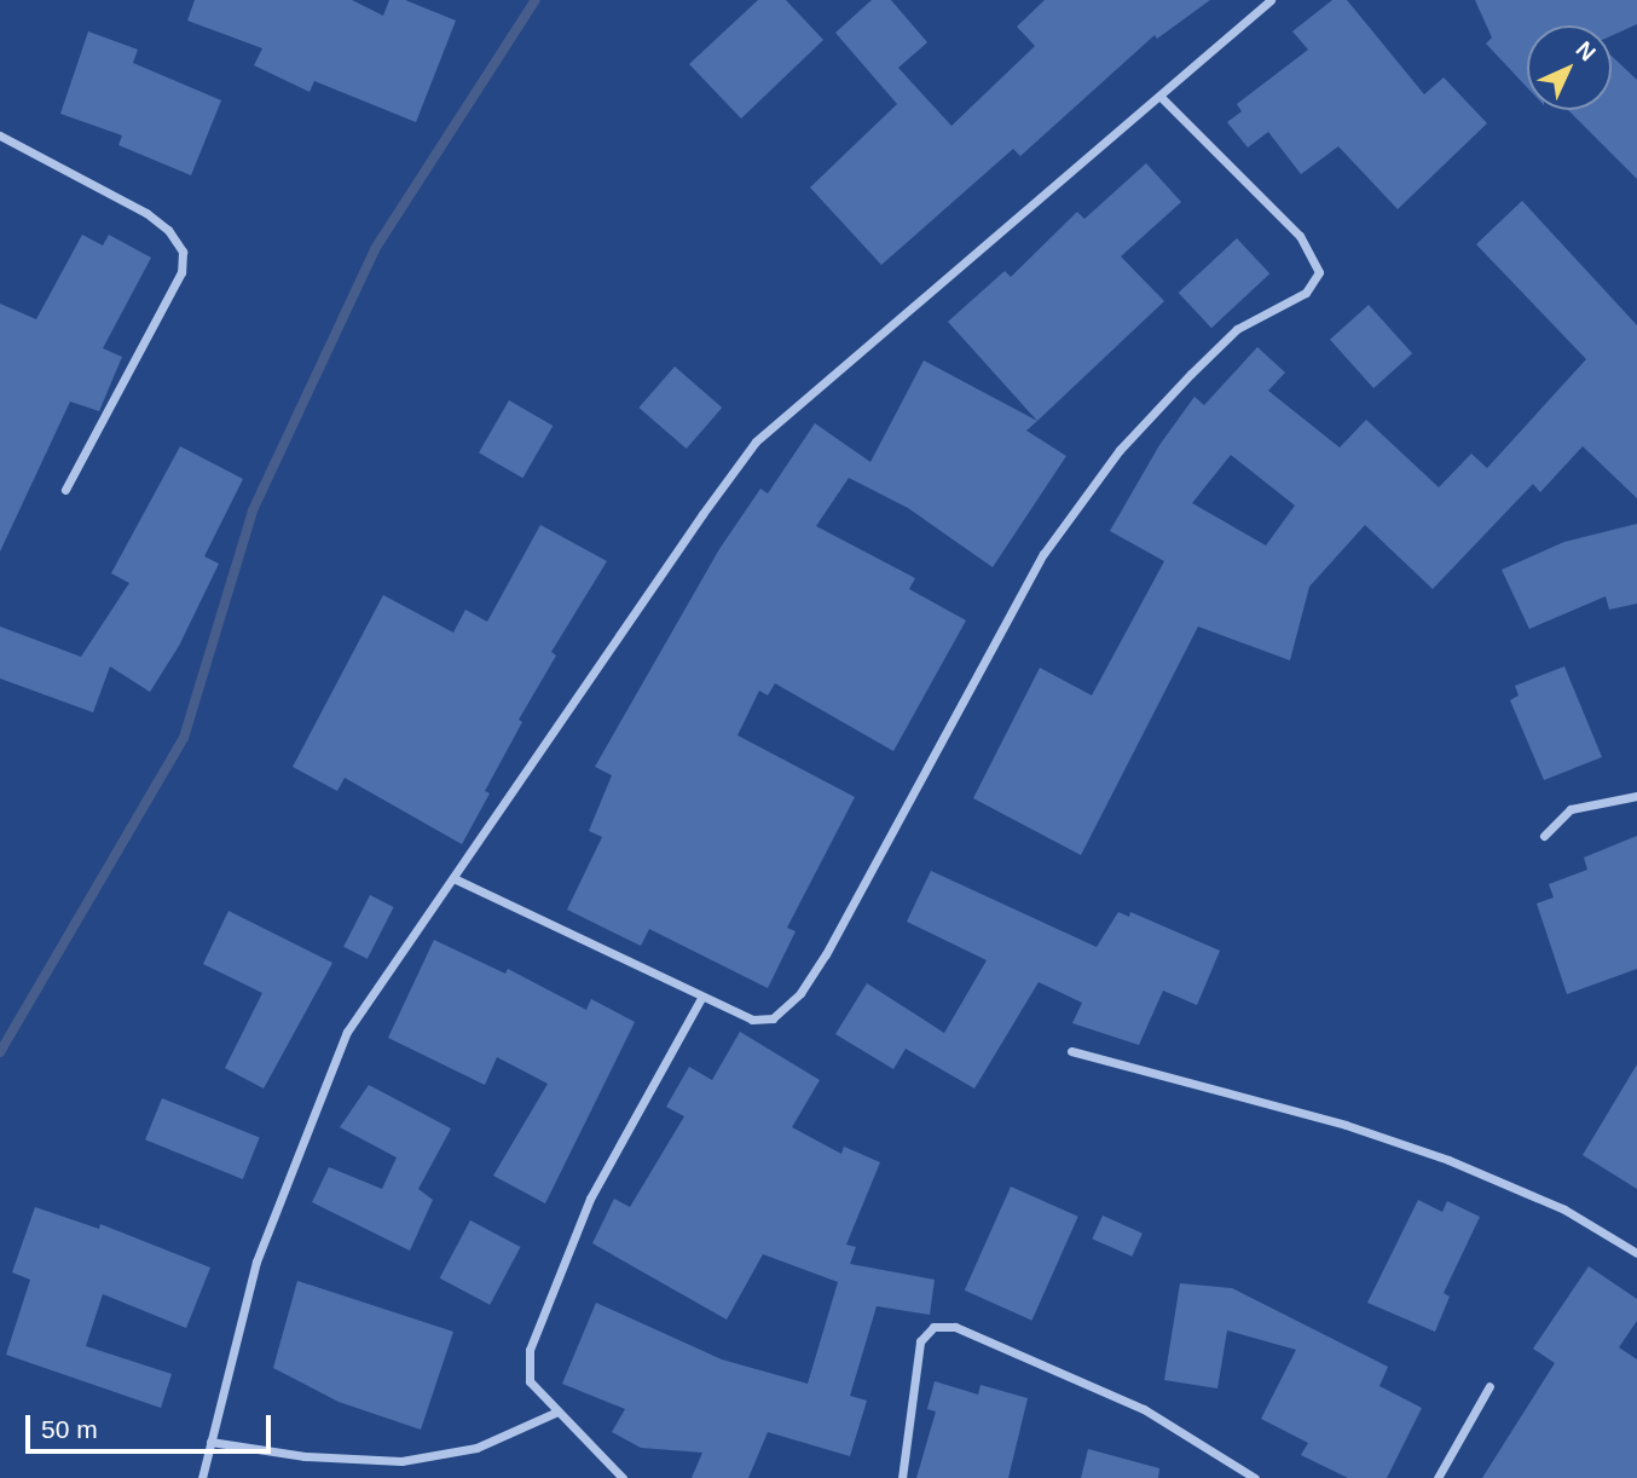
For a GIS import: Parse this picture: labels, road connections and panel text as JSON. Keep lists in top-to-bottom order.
{
  "scale_bar": "50 m",
  "north": "top right"
}
